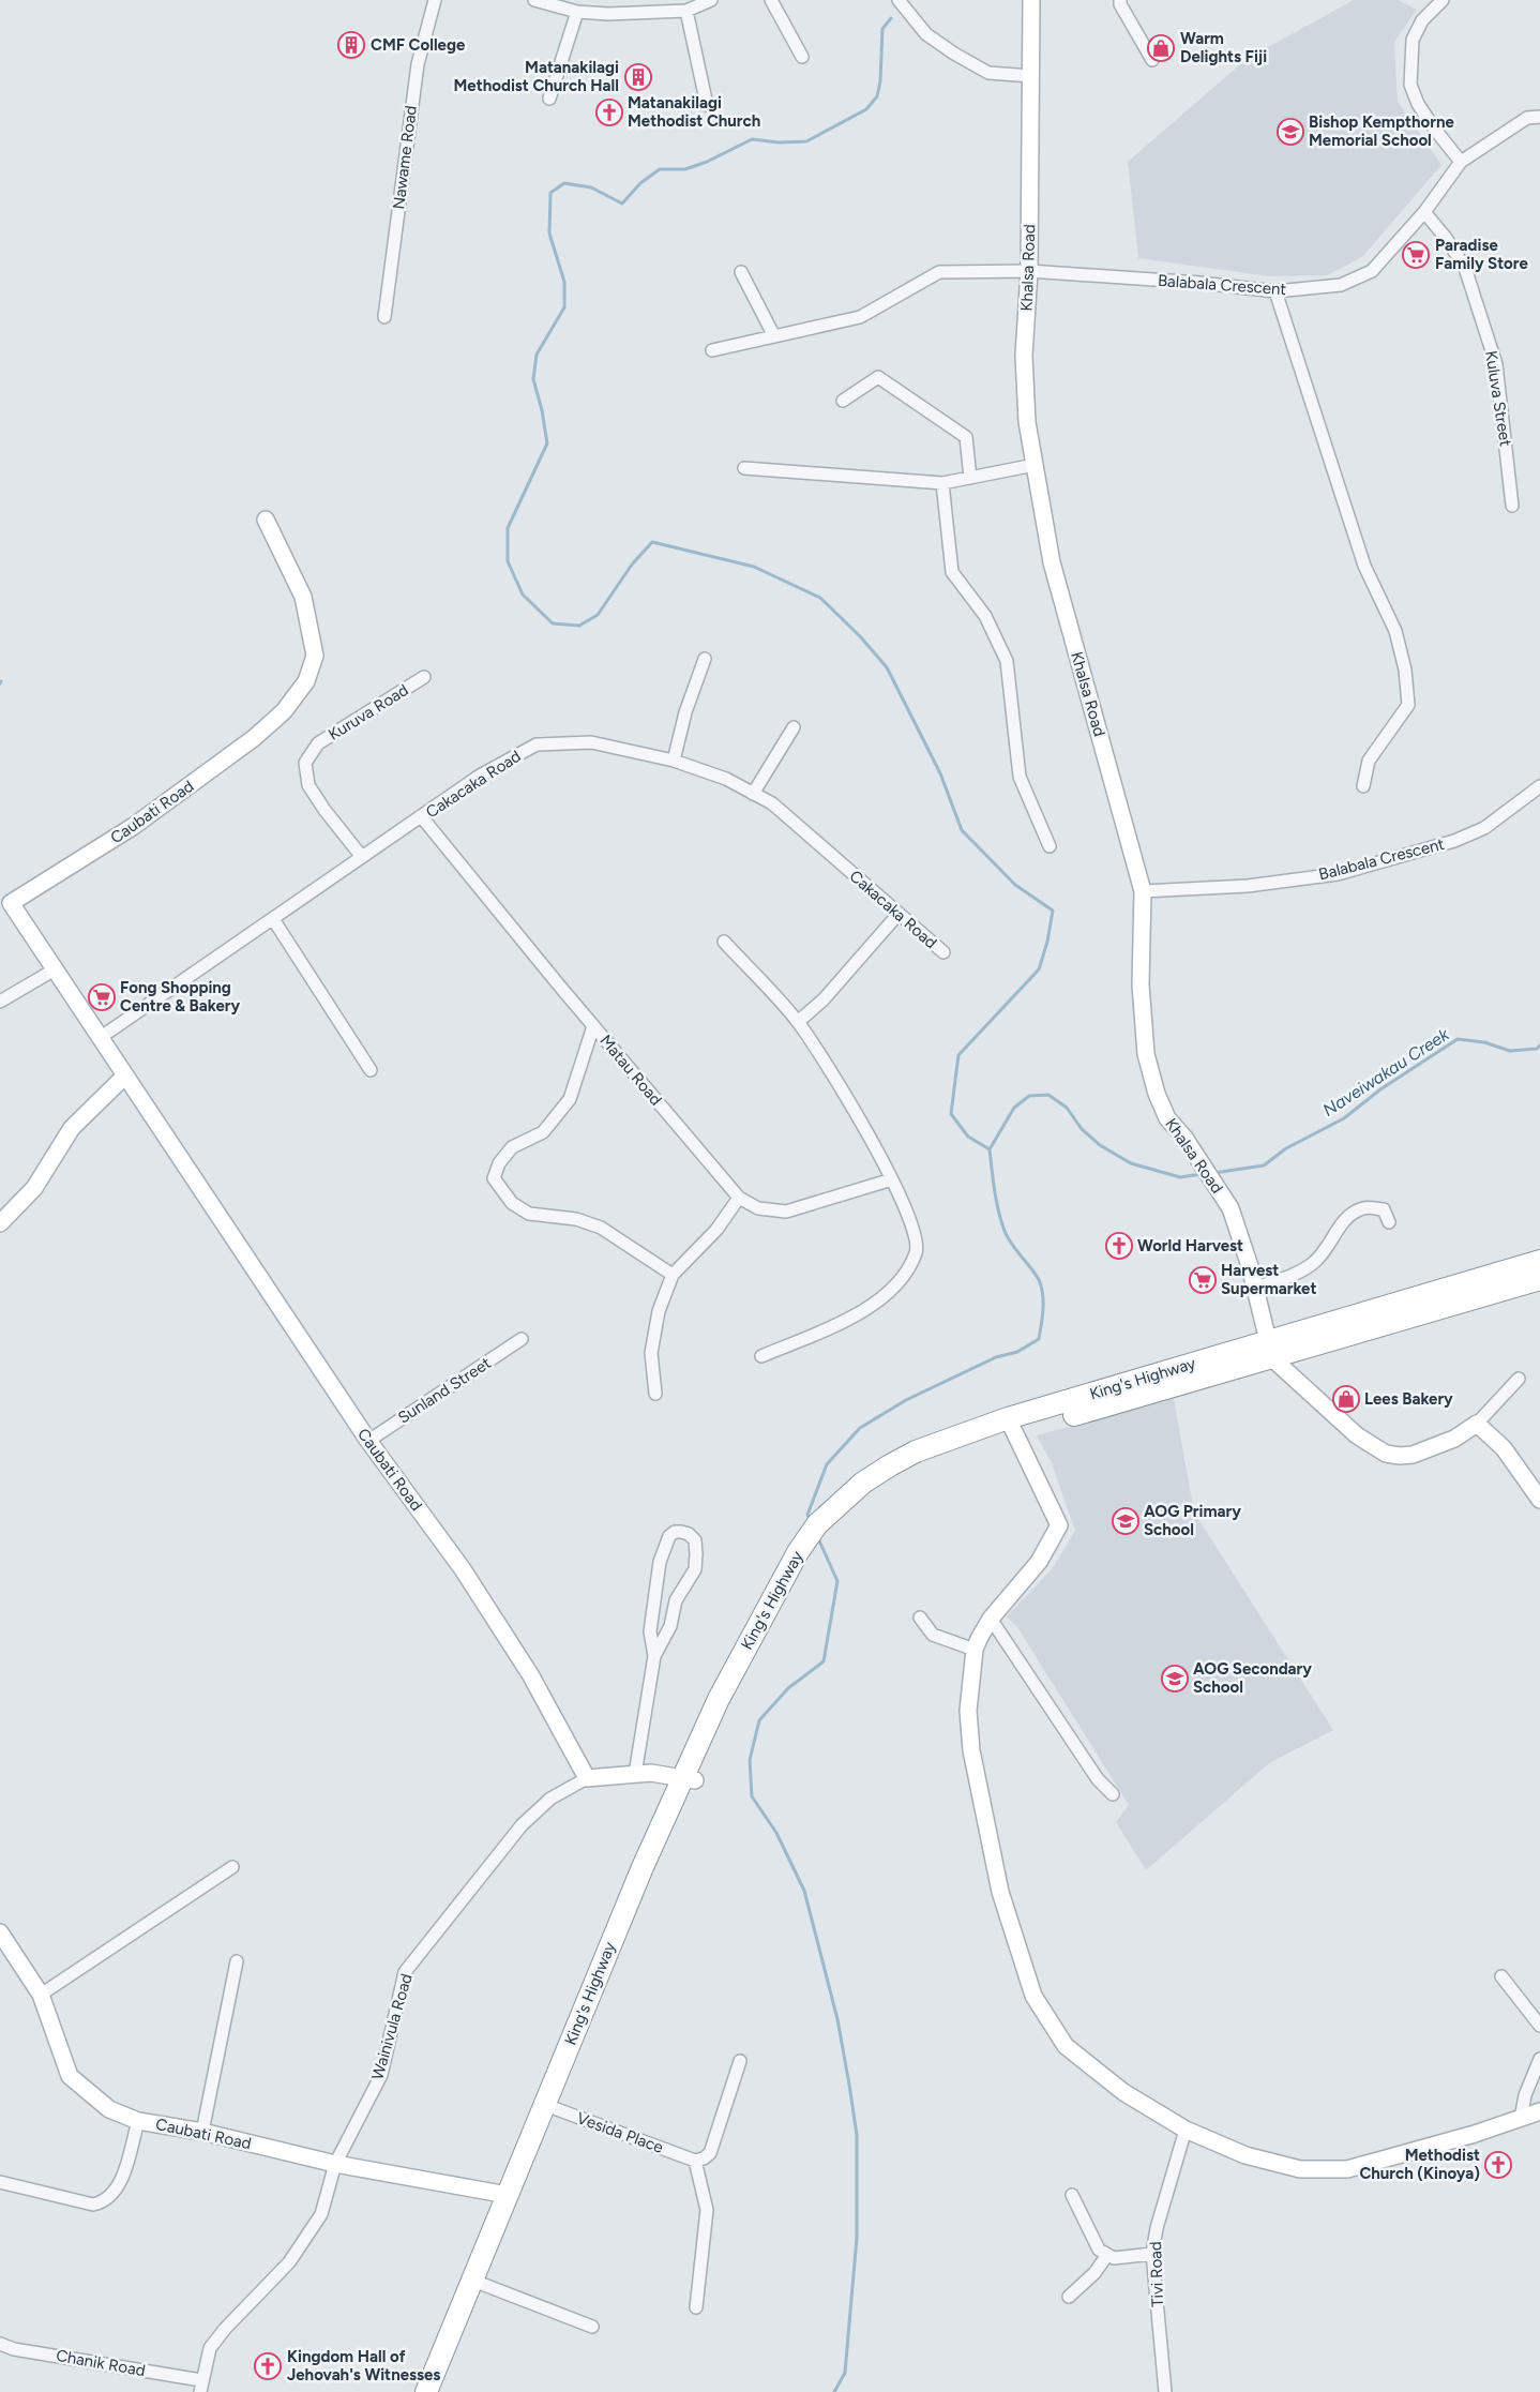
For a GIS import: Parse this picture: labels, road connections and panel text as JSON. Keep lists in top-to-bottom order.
{
  "streets": {
    "highway": ["King's Highway"],
    "street": [
      "Nawame Road",
      "Khalsa Road",
      "Balabala Crescent",
      "Kuluva Street",
      "Kuruva Road",
      "Cakacaka Road",
      "Caubati Road",
      "Matau Road",
      "Sunland Street",
      "Wainivula Road",
      "Vesida Place",
      "Tivi Road",
      "Chanik Road"
    ]
  },
  "crossings": [
    ["Khalsa Road", "Balabala Crescent"],
    ["Khalsa Road", "King's Highway"],
    ["Balabala Crescent", "Kuluva Street"],
    ["Kuruva Road", "Cakacaka Road"],
    ["Cakacaka Road", "Caubati Road"],
    ["Cakacaka Road", "Matau Road"],
    ["Caubati Road", "King's Highway"],
    ["Caubati Road", "Sunland Street"],
    ["Caubati Road", "Wainivula Road"],
    ["King's Highway", "Vesida Place"],
    ["Wainivula Road", "Chanik Road"]
  ],
  "water": ["Naveiwakau Creek"],
  "places": {
    "building": ["CMF College", "Matanakilagi Methodist Church Hall"],
    "shop": ["Warm Delights Fiji", "Lees Bakery"],
    "church": [
      "Matanakilagi Methodist Church",
      "World Harvest",
      "Methodist Church (Kinoya)",
      "Kingdom Hall of Jehovah's Witnesses"
    ],
    "school or university": ["Bishop Kempthorne Memorial School", "AOG Primary School", "AOG Secondary School"],
    "supermarket": ["Paradise Family Store", "Fong Shopping Centre & Bakery", "Harvest Supermarket"]
  }
}
